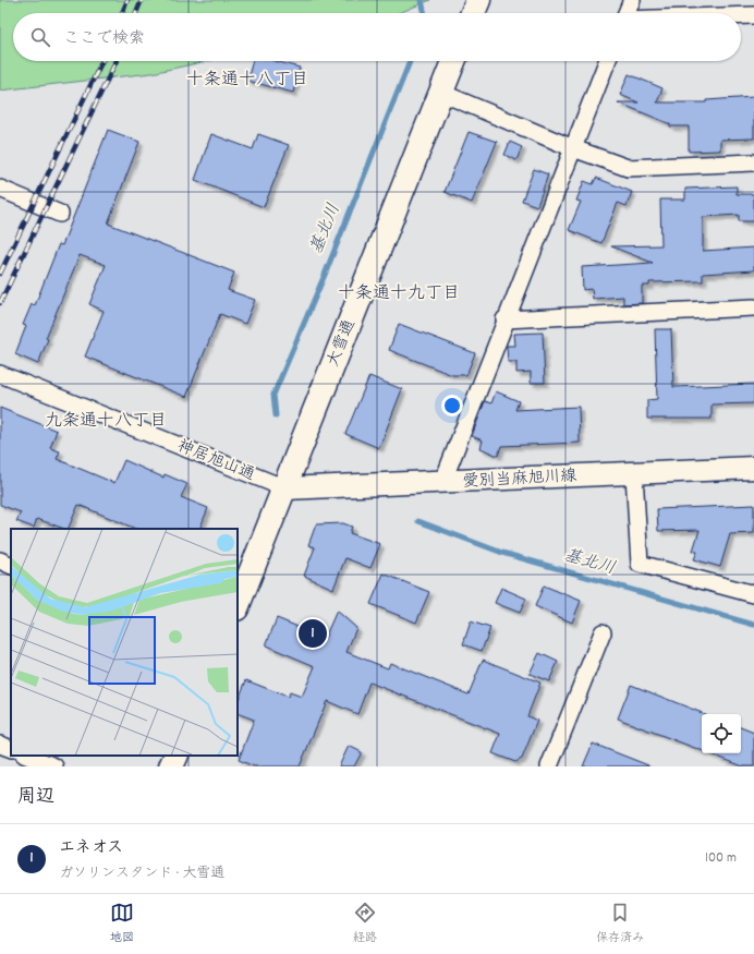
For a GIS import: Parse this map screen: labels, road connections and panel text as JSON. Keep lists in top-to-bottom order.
{
  "streets": {
    "highway": ["大雪通"],
    "main road": ["愛別当麻旭川線"],
    "street": ["神居旭山通"]
  },
  "crossings": [
    ["大雪通", "神居旭山通"],
    ["大雪通", "愛別当麻旭川線"],
    ["神居旭山通", "愛別当麻旭川線"]
  ],
  "districts": ["十条通十八丁目", "十条通十九丁目", "九条通十八丁目"],
  "water": ["基北川"],
  "page": {
    "search": "ここで検索",
    "pins": "1",
    "heading": "周辺",
    "list": [
      {
        "mark": "1",
        "name": "エネオス",
        "note": "ガソリンスタンド · 大雪通",
        "value": "100 m"
      }
    ],
    "nav": ["地図", "経路", "保存済み"]
  }
}
